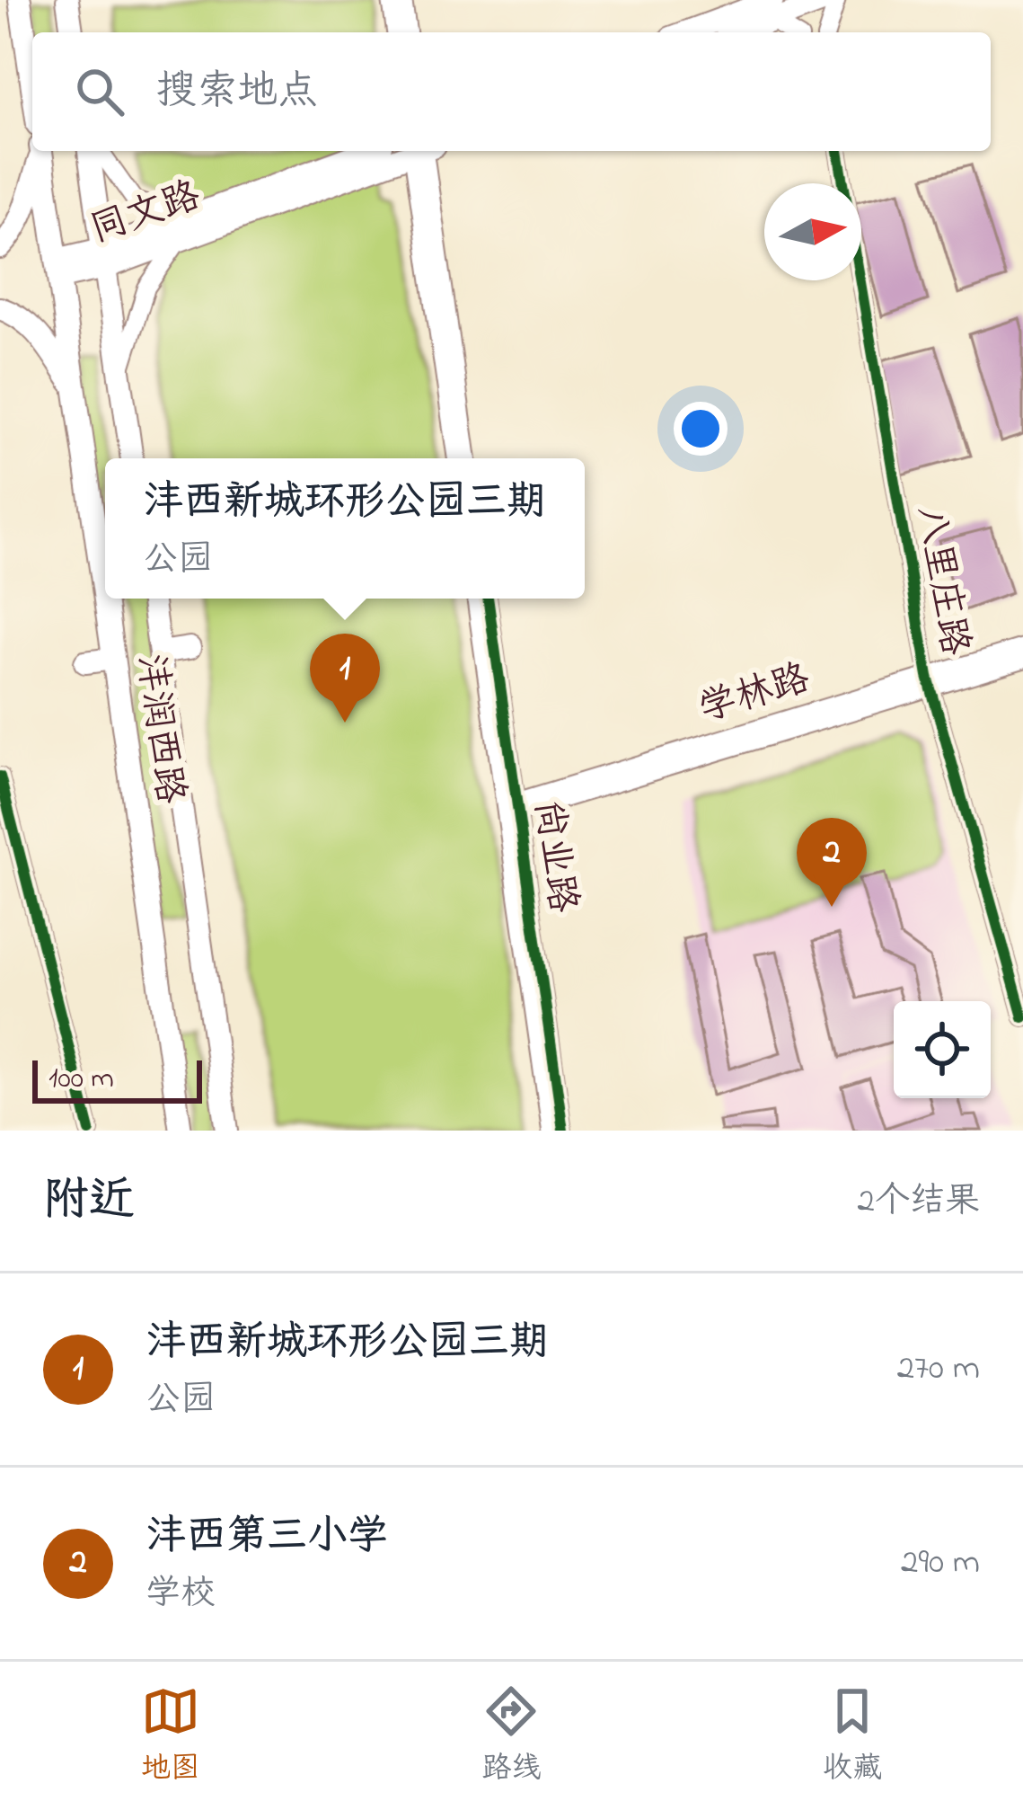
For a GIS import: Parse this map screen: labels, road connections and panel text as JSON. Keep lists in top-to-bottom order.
{
  "streets": {
    "main road": ["同文路", "沣润西路"],
    "street": ["八里庄路", "学林路", "尚业路"]
  },
  "crossings": [
    ["同文路", "沣润西路"],
    ["八里庄路", "学林路"],
    ["学林路", "尚业路"]
  ],
  "scale_bar": "100 m",
  "north": "right",
  "page": {
    "search": "搜索地点",
    "popup": ["沣西新城环形公园三期", "公园"],
    "pins": ["1", "2"],
    "scale": "100 m",
    "heading": ["附近", "2个结果"],
    "list": [
      {
        "mark": "1",
        "name": "沣西新城环形公园三期",
        "note": "公园",
        "value": "270 m"
      },
      {
        "mark": "2",
        "name": "沣西第三小学",
        "note": "学校",
        "value": "290 m"
      }
    ],
    "nav": ["地图", "路线", "收藏"]
  }
}
